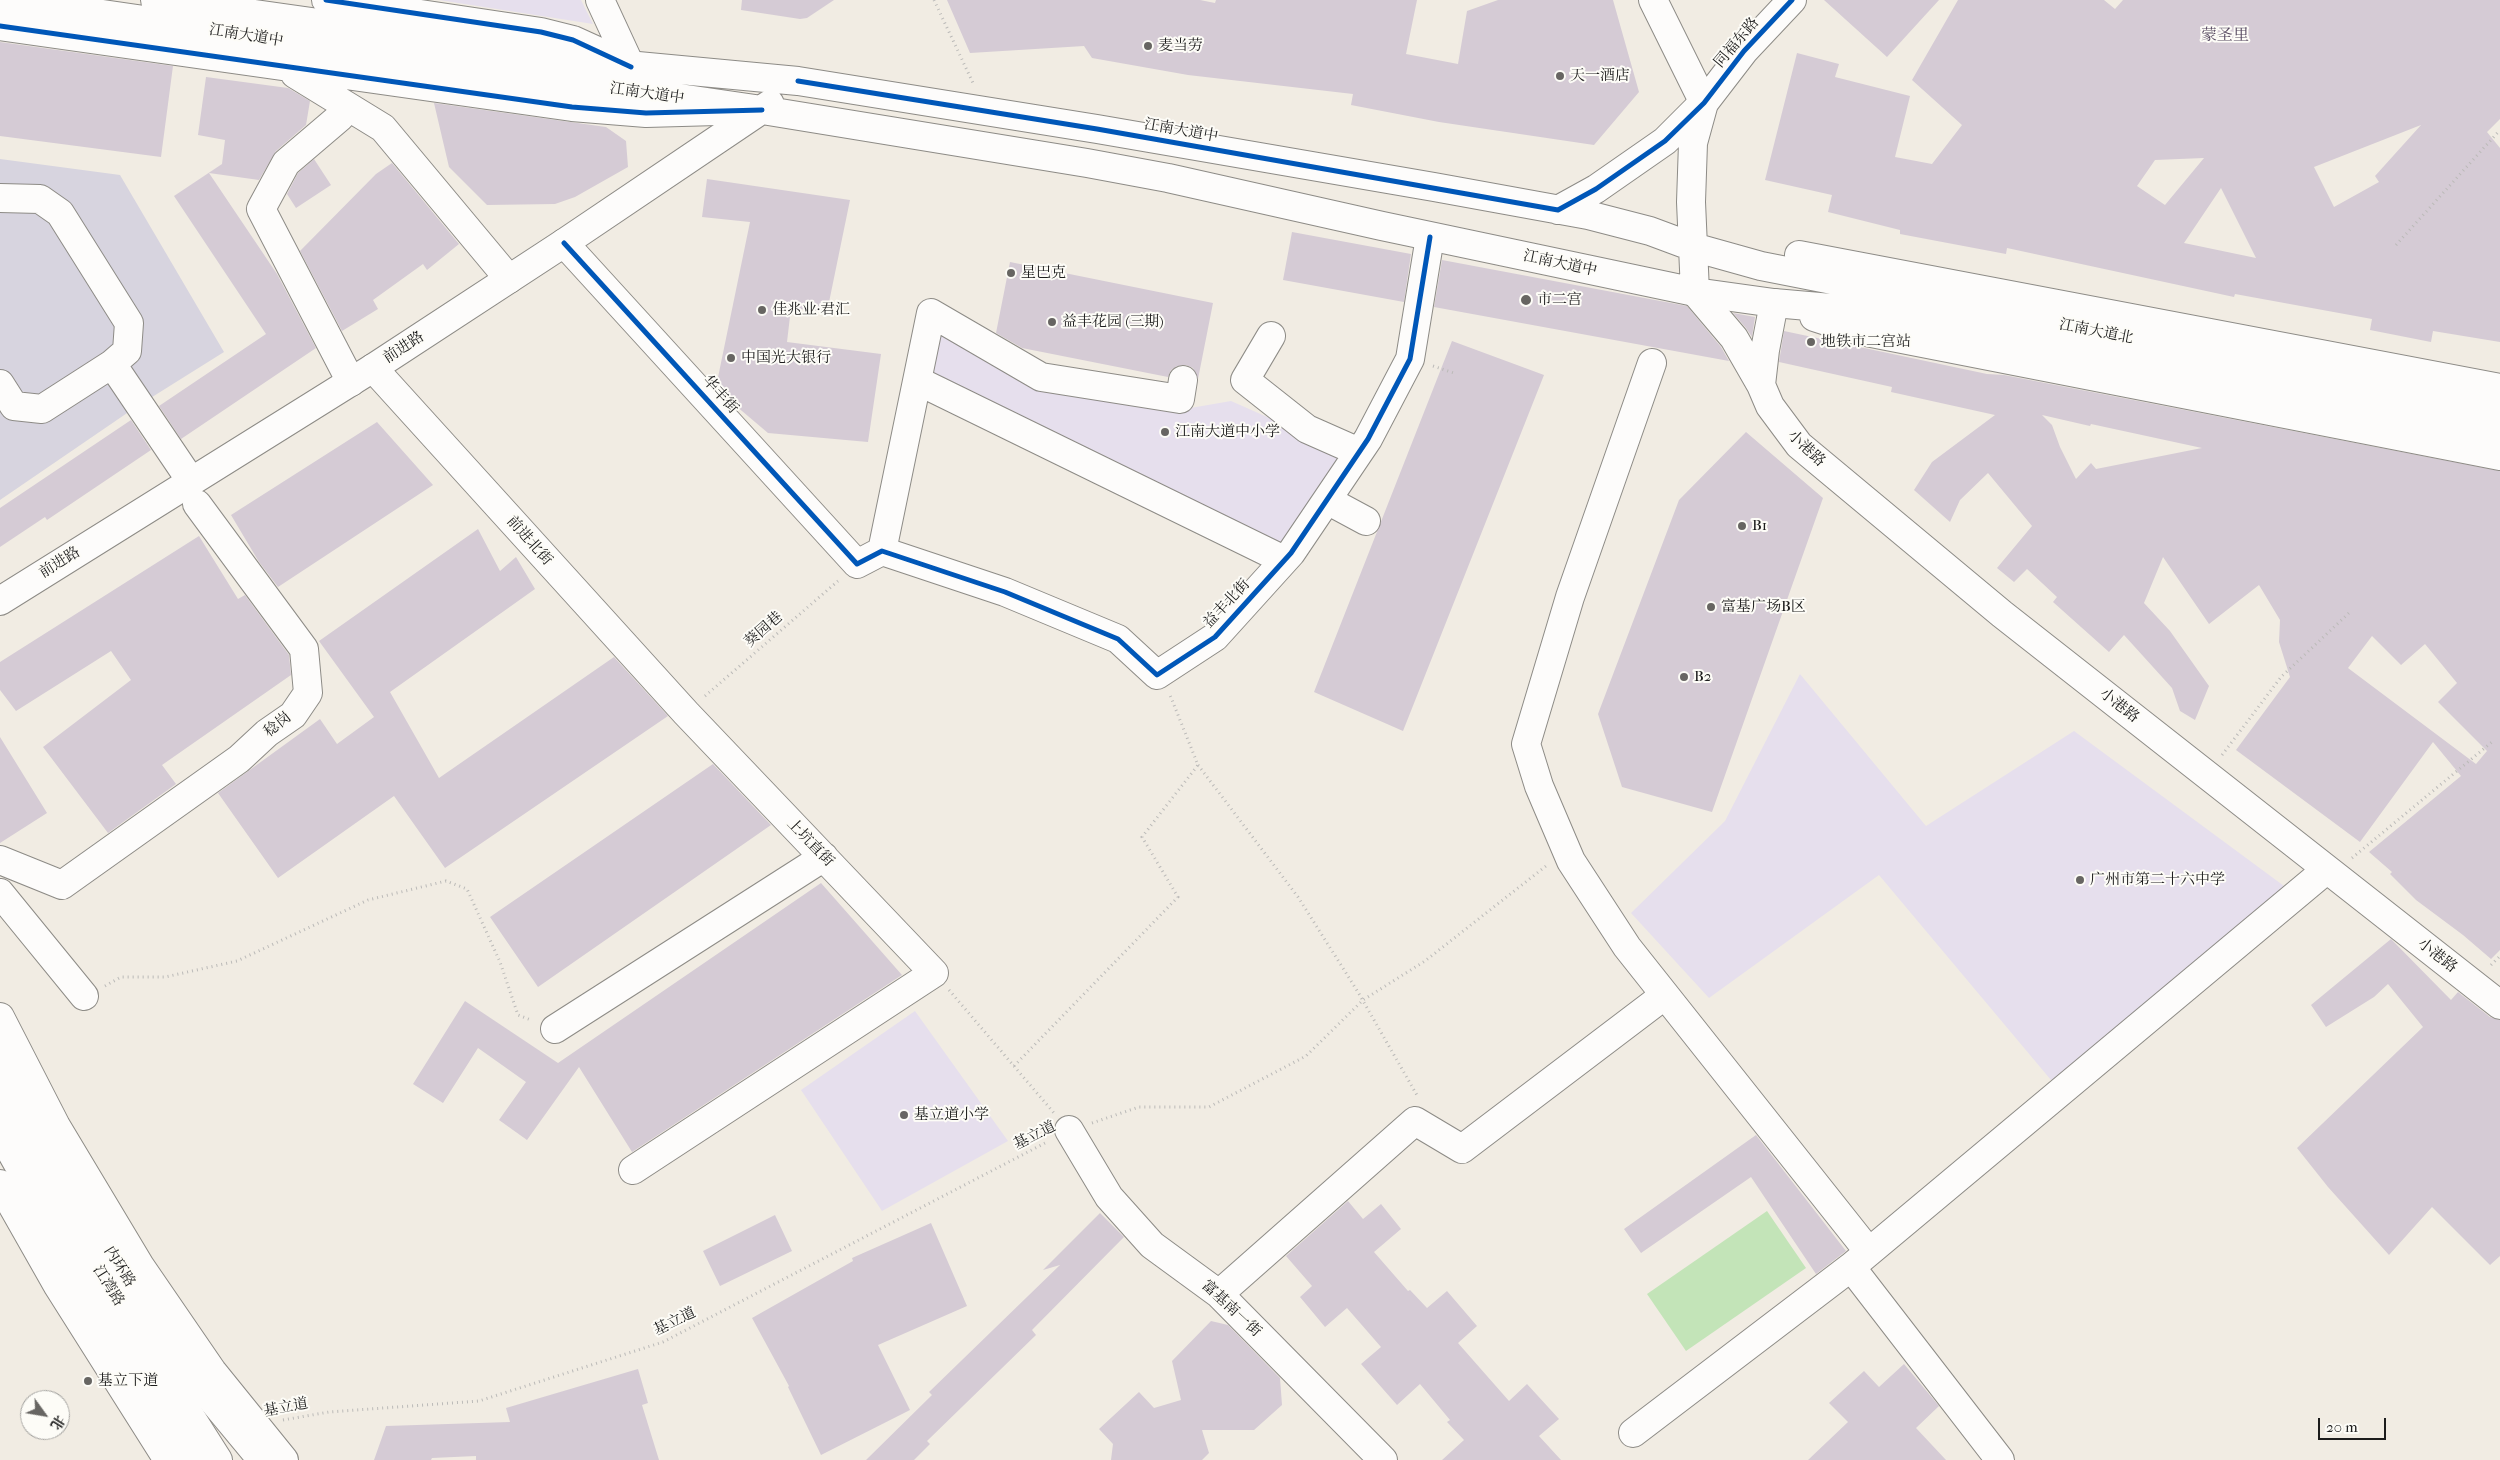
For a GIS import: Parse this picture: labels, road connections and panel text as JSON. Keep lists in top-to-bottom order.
{
  "streets": {
    "main road": [
      "江南大道中",
      "同福东路",
      "江南大道北",
      "前进路",
      "华丰街",
      "小港路",
      "前进北街",
      "益丰北街",
      "稔岗",
      "上坑直街",
      "内环路",
      "江湾路",
      "富基南一街"
    ],
    "path": ["葵园巷", "基立道"]
  },
  "crossings": [
    ["江南大道中", "同福东路"],
    ["江南大道中", "江南大道北"],
    ["江南大道中", "前进路"],
    ["江南大道中", "小港路"],
    ["江南大道中", "益丰北街"],
    ["同福东路", "江南大道北"],
    ["同福东路", "小港路"],
    ["江南大道北", "小港路"],
    ["前进路", "华丰街"],
    ["前进路", "前进北街"],
    ["前进路", "稔岗"],
    ["华丰街", "葵园巷"],
    ["前进北街", "葵园巷"],
    ["前进北街", "上坑直街"],
    ["葵园巷", "上坑直街"],
    ["基立道", "富基南一街"]
  ],
  "districts": ["蒙圣里"],
  "places": [
    "麦当劳",
    "天一酒店",
    "星巴克",
    "市二宫",
    "佳兆业·君汇",
    "益丰花园 (三期)",
    "地铁市二宫站",
    "中国光大银行",
    "江南大道中小学",
    "B1",
    "富基广场B区",
    "B2",
    "广州市第二十六中学",
    "基立道小学",
    "基立下道"
  ],
  "scale_bar": "20 m",
  "north": "bottom right"
}
